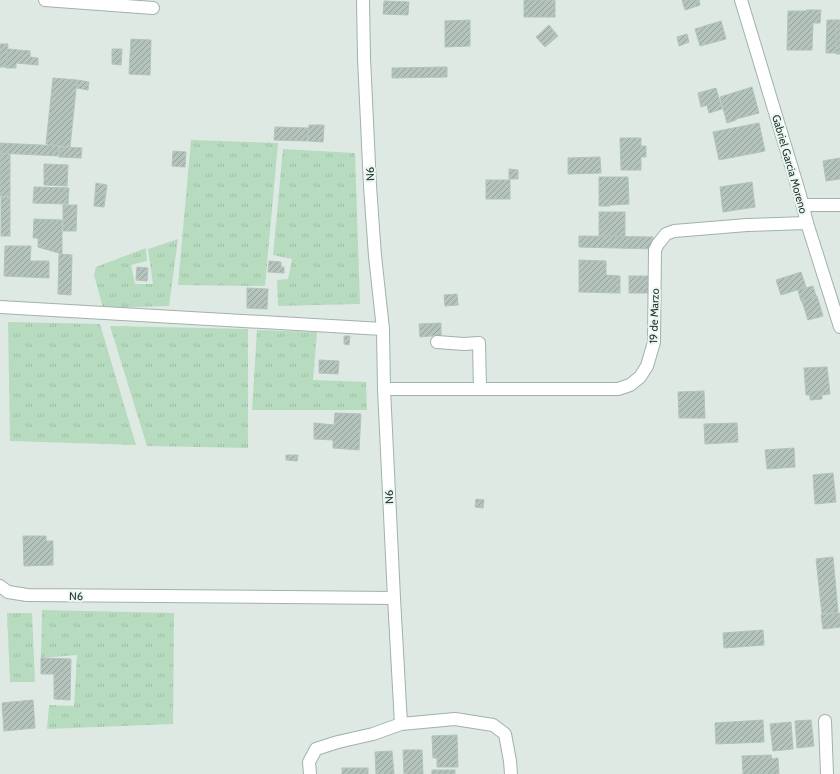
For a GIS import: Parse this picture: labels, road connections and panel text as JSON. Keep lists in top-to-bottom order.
{
  "streets": {
    "street": ["Gabriel Garcia Moreno", "N6", "19 de Marzo"]
  },
  "crossings": [
    ["Gabriel Garcia Moreno", "19 de Marzo"],
    ["N6", "19 de Marzo"]
  ]
}
